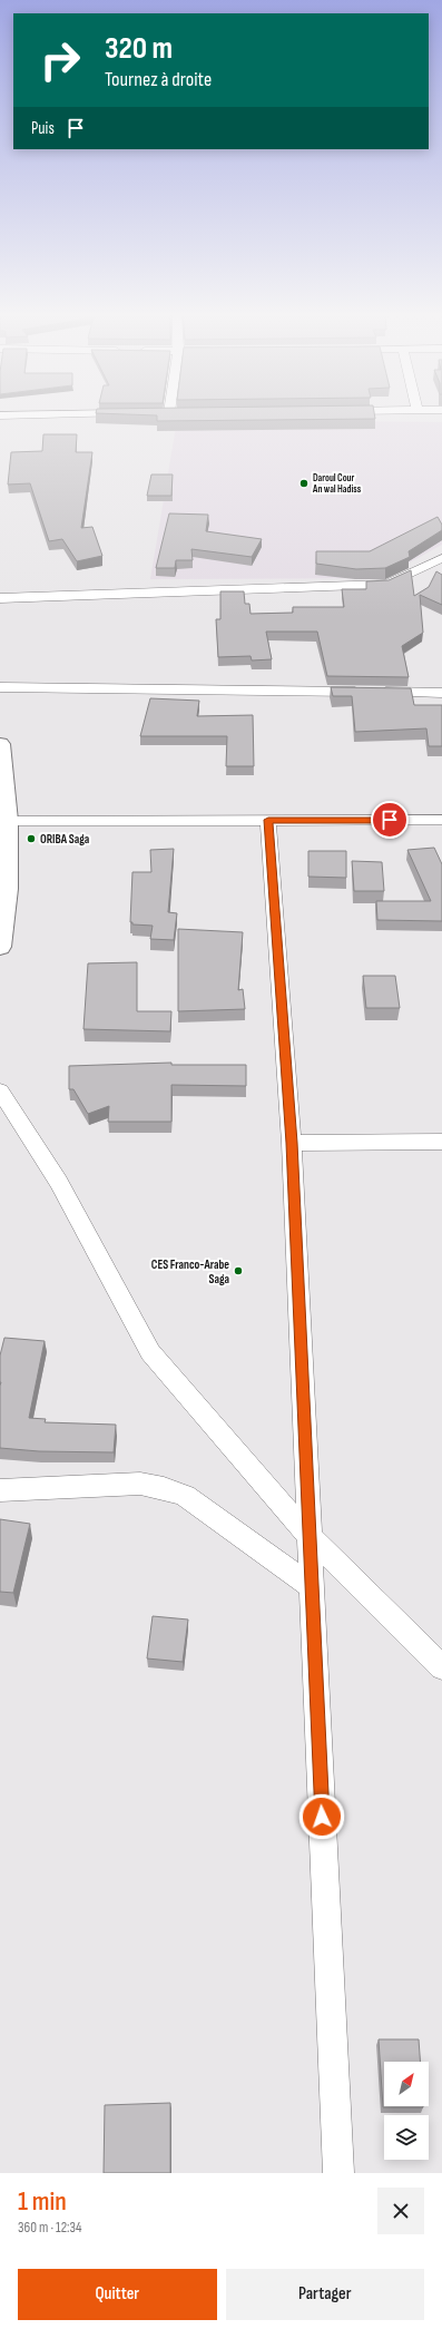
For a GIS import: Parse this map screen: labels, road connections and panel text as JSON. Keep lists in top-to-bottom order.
{
  "places": ["Daroul Cour An wal Hadiss", "ORIBA Saga", "CES Franco-Arabe Saga"],
  "north": "top right",
  "page": {
    "turn": ["320 m", "Tournez à droite"],
    "then": "Puis",
    "heading": ["1 min", "360 m · 12:34"],
    "buttons": ["Quitter", "Partager"]
  }
}
